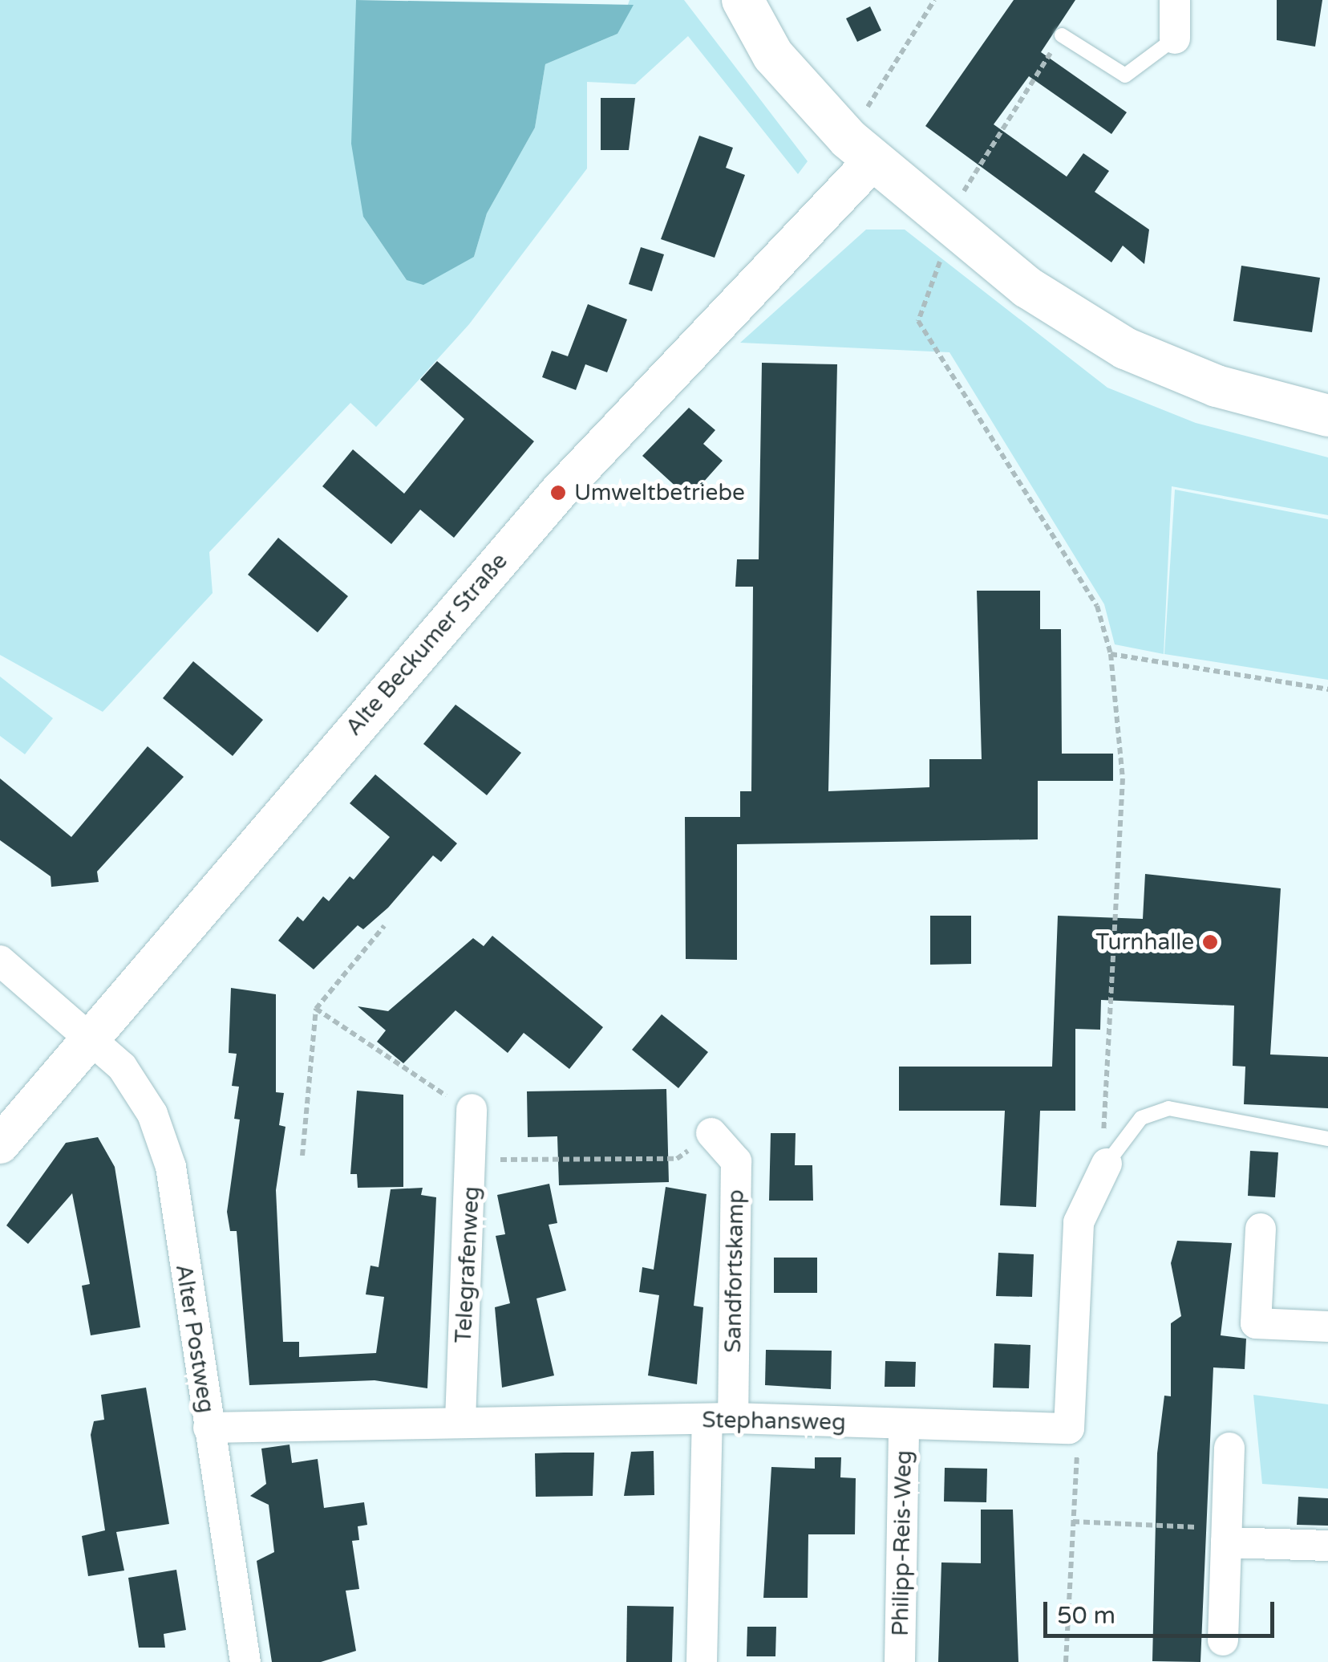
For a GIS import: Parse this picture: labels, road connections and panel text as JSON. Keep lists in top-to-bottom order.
{
  "streets": {
    "street": [
      "Alte Beckumer Straße",
      "Telegrafenweg",
      "Sandfortskamp",
      "Alter Postweg",
      "Stephansweg",
      "Philipp-Reis-Weg"
    ]
  },
  "crossings": [
    ["Alte Beckumer Straße", "Alter Postweg"],
    ["Telegrafenweg", "Stephansweg"],
    ["Sandfortskamp", "Stephansweg"],
    ["Alter Postweg", "Stephansweg"],
    ["Stephansweg", "Philipp-Reis-Weg"]
  ],
  "places": ["Umweltbetriebe", "Turnhalle"],
  "scale_bar": "50 m"
}
